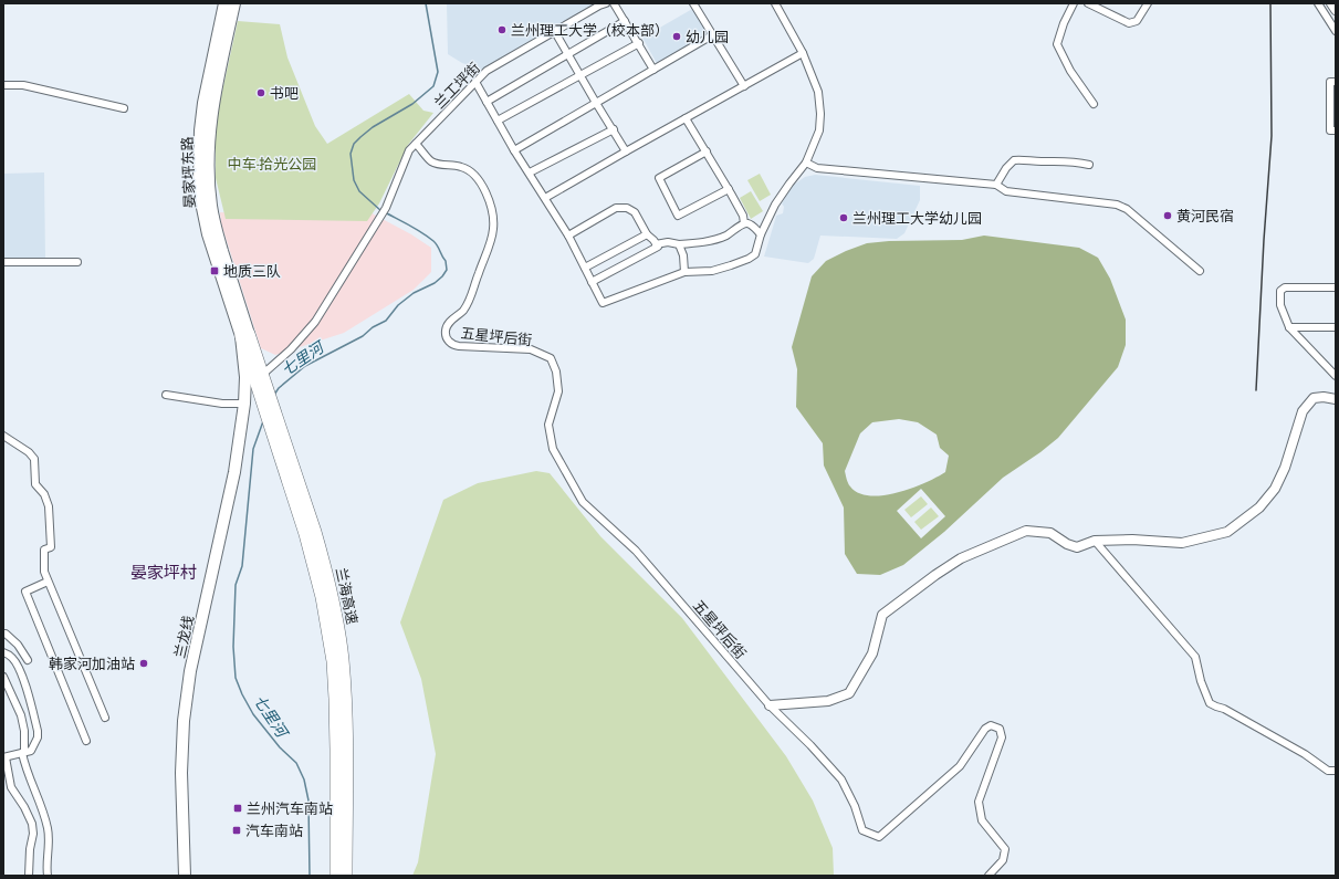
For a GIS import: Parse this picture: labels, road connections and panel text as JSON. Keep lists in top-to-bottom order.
{
  "streets": {
    "highway": ["晏家坪东路", "兰海高速", "兰龙线"],
    "street": ["兰工坪街", "五星坪后街"]
  },
  "crossings": [
    ["兰工坪街", "五星坪后街"],
    ["兰工坪街", "兰海高速"],
    ["兰工坪街", "兰龙线"],
    ["晏家坪东路", "兰海高速"],
    ["晏家坪东路", "兰龙线"],
    ["兰海高速", "兰龙线"]
  ],
  "districts": ["晏家坪村"],
  "water": ["七里河"],
  "parks": ["中车·拾光公园"],
  "places": {
    "other": [
      "兰州理工大学（校本部）",
      "幼儿园",
      "书吧",
      "黄河民宿",
      "兰州理工大学幼儿园",
      "韩家河加油站"
    ],
    "transit": ["地质三队", "兰州汽车南站", "汽车南站"]
  }
}
